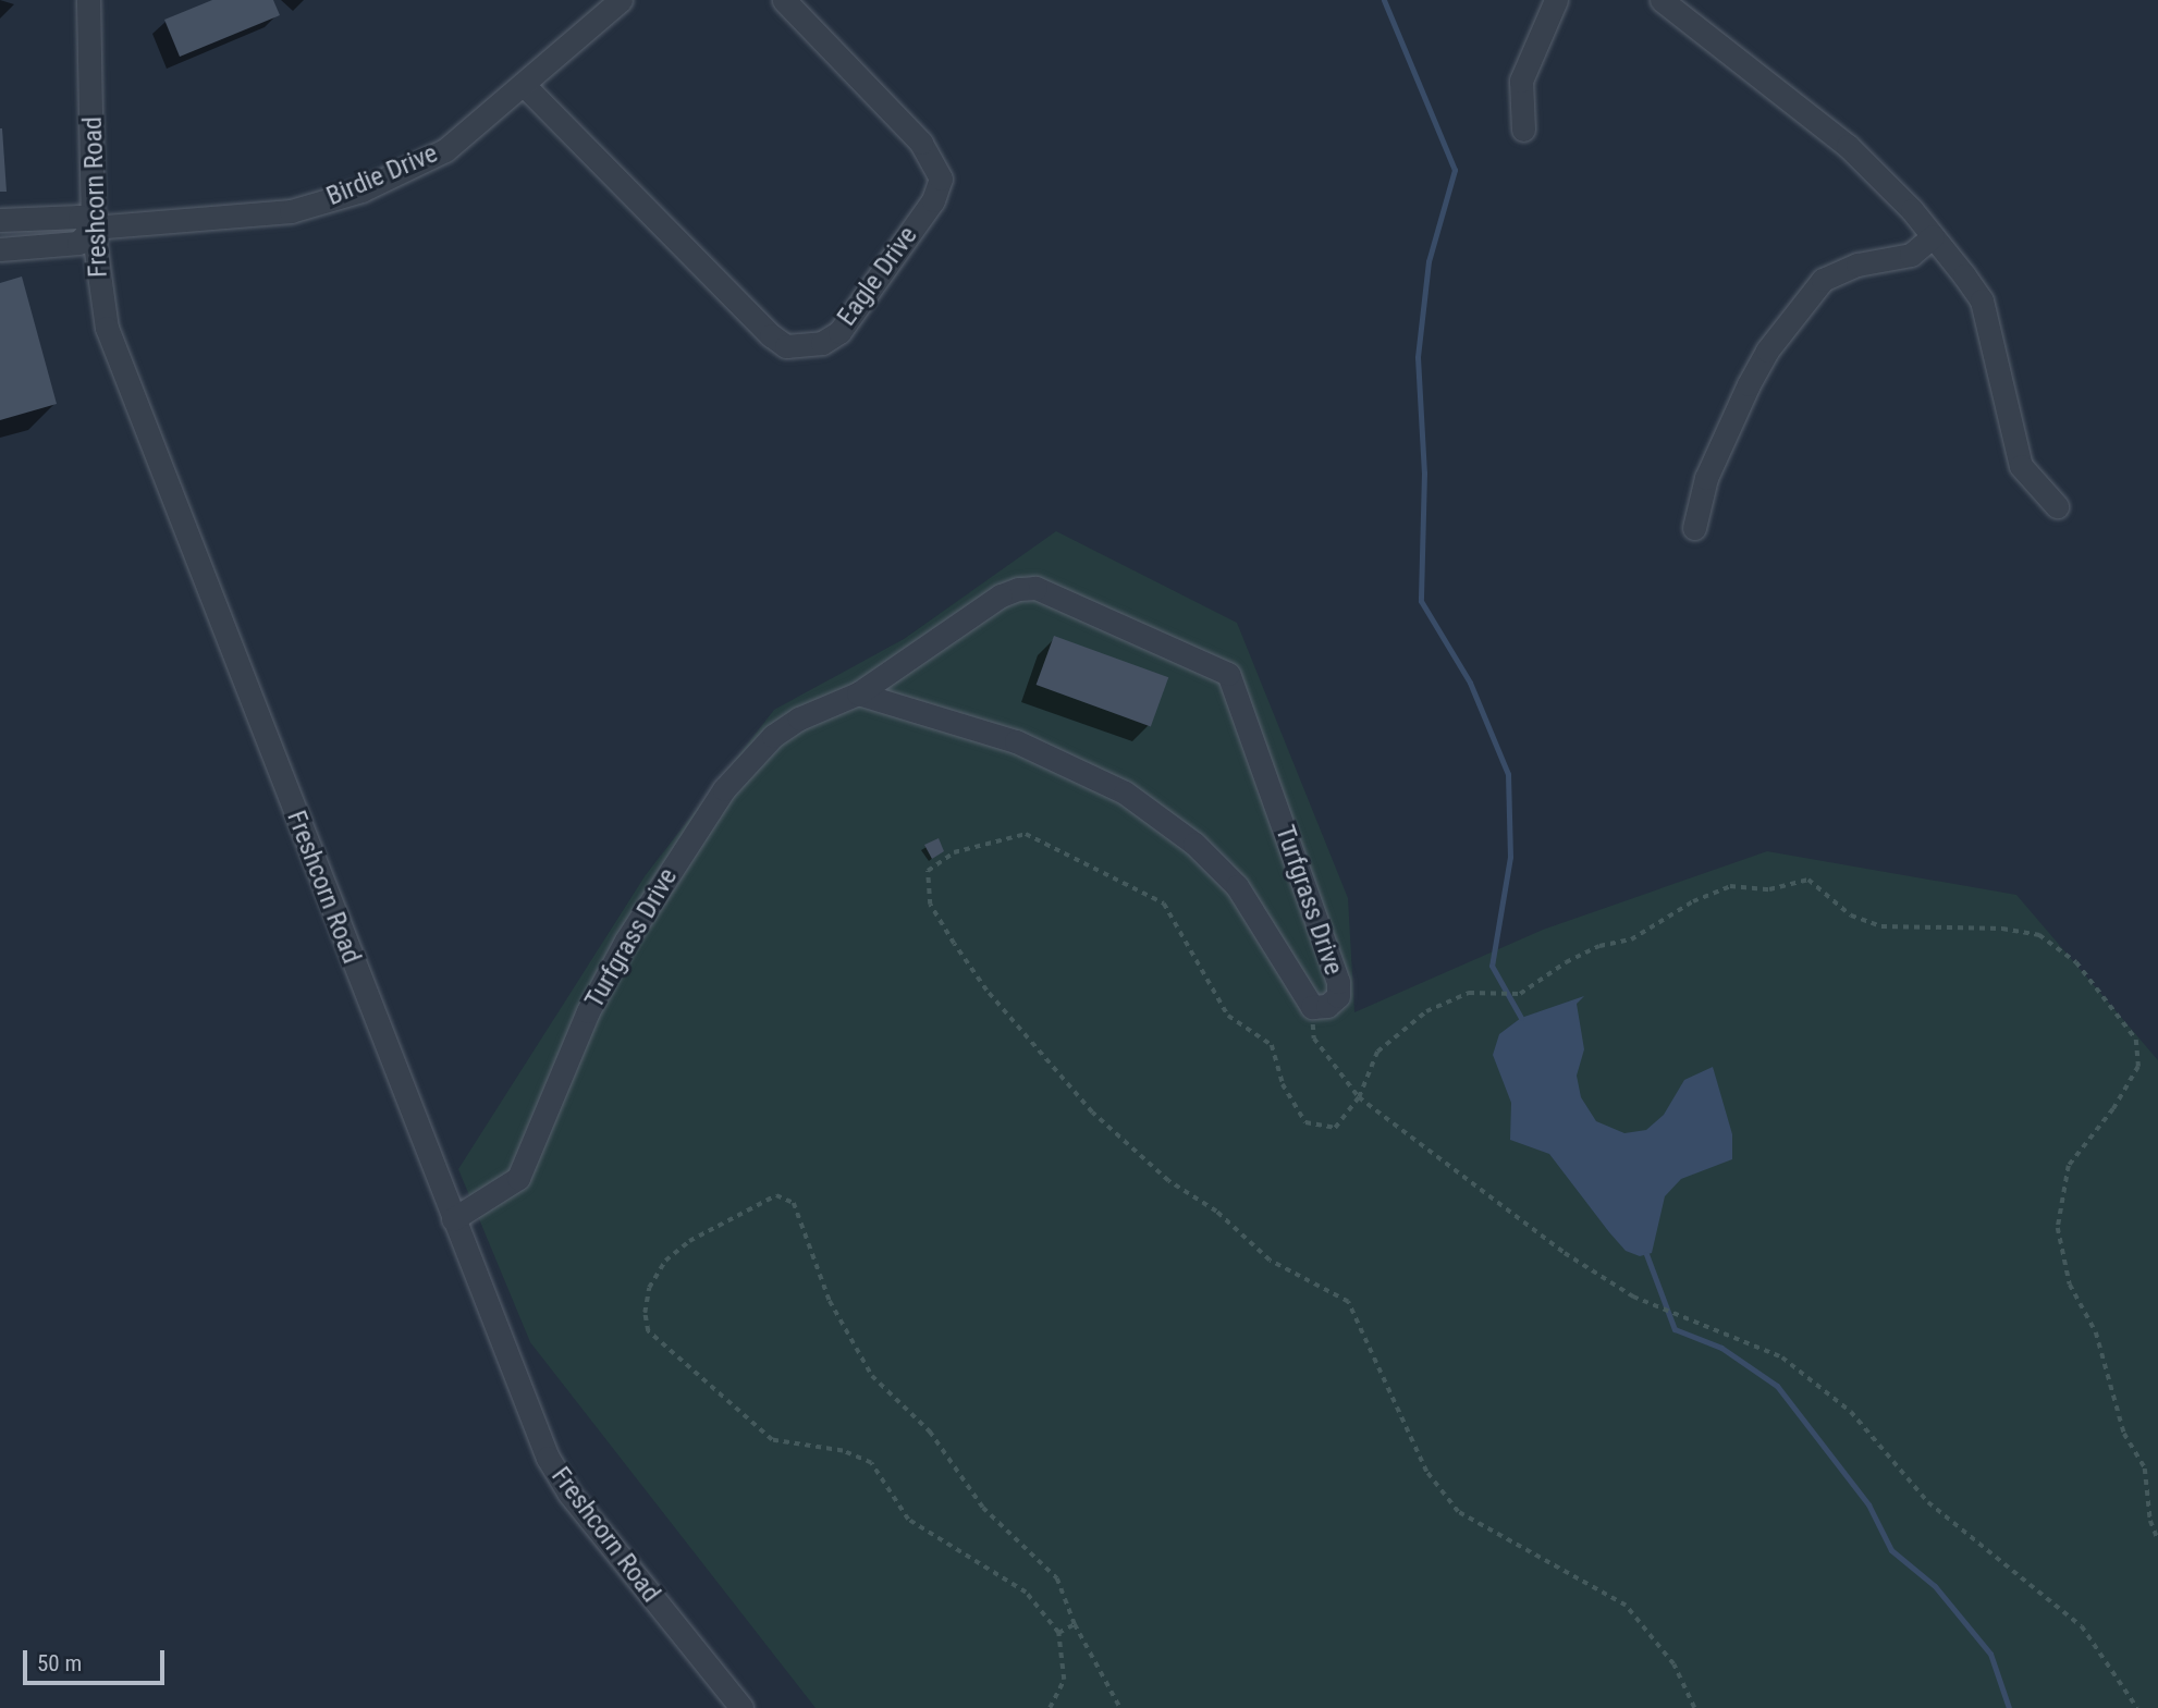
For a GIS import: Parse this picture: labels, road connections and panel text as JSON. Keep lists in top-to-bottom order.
{
  "streets": {
    "street": [
      "Birdie Drive",
      "Freshcorn Road",
      "Eagle Drive",
      "Turfgrass Drive"
    ]
  },
  "crossings": [
    ["Birdie Drive", "Freshcorn Road"],
    ["Birdie Drive", "Eagle Drive"],
    ["Freshcorn Road", "Turfgrass Drive"]
  ],
  "scale_bar": "50 m"
}
